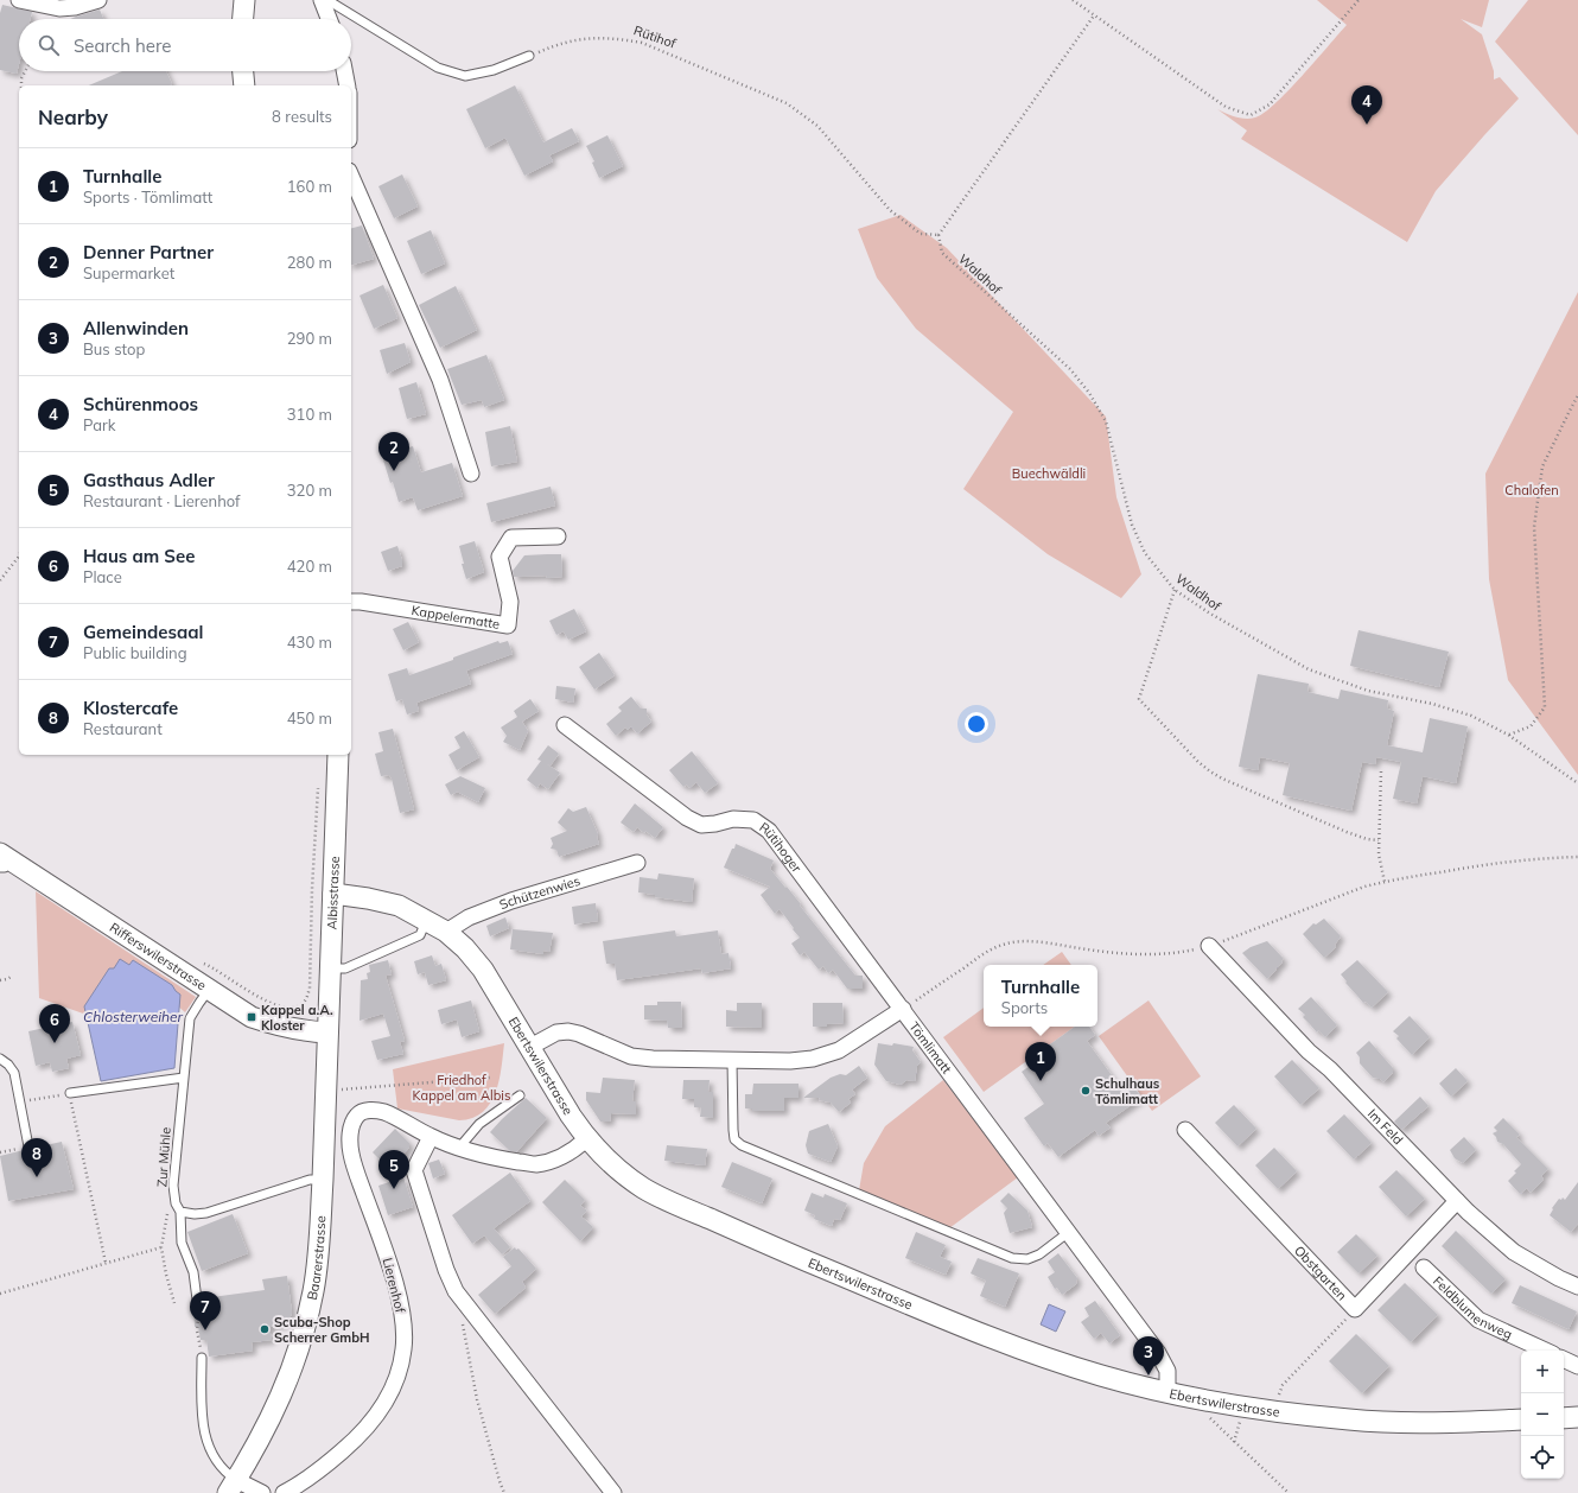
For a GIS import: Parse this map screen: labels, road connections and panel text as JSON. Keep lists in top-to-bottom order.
{
  "streets": {
    "street": [
      "Kappelermatte",
      "Rütihoger",
      "Albisstrasse",
      "Schützenwies",
      "Rifferswilerstrasse",
      "Tömlimatt",
      "Ebertswilerstrasse",
      "Im Feld",
      "Baarerstrasse",
      "Obstgarten",
      "Lierenhof",
      "Feldblumenweg"
    ],
    "lane": ["Zur Mühle"],
    "path": ["Rütihof", "Waldhof"]
  },
  "crossings": [
    ["Rütihof", "Waldhof"],
    ["Rütihoger", "Tömlimatt"],
    ["Albisstrasse", "Rifferswilerstrasse"],
    ["Albisstrasse", "Ebertswilerstrasse"],
    ["Albisstrasse", "Baarerstrasse"],
    ["Schützenwies", "Ebertswilerstrasse"],
    ["Rifferswilerstrasse", "Zur Mühle"],
    ["Rifferswilerstrasse", "Baarerstrasse"],
    ["Tömlimatt", "Ebertswilerstrasse"],
    ["Ebertswilerstrasse", "Lierenhof"],
    ["Im Feld", "Obstgarten"]
  ],
  "water": ["Chlosterweiher"],
  "parks": ["Buechwäldli", "Chalofen", "Friedhof Kappel am Albis"],
  "places": {
    "transit": ["Kappel a.A. Kloster"],
    "other": ["Schulhaus Tömlimatt", "Scuba-Shop Scherrer GmbH"]
  },
  "page": {
    "search": "Search here",
    "pins": [
      "4",
      "2",
      "6",
      "1",
      "8",
      "5",
      "7",
      "3"
    ],
    "heading": ["Nearby", "8 results"],
    "list": [
      {
        "mark": "1",
        "name": "Turnhalle",
        "note": "Sports · Tömlimatt",
        "value": "160 m"
      },
      {
        "mark": "2",
        "name": "Denner Partner",
        "note": "Supermarket",
        "value": "280 m"
      },
      {
        "mark": "3",
        "name": "Allenwinden",
        "note": "Bus stop",
        "value": "290 m"
      },
      {
        "mark": "4",
        "name": "Schürenmoos",
        "note": "Park",
        "value": "310 m"
      },
      {
        "mark": "5",
        "name": "Gasthaus Adler",
        "note": "Restaurant · Lierenhof",
        "value": "320 m"
      },
      {
        "mark": "6",
        "name": "Haus am See",
        "note": "Place",
        "value": "420 m"
      },
      {
        "mark": "7",
        "name": "Gemeindesaal",
        "note": "Public building",
        "value": "430 m"
      },
      {
        "mark": "8",
        "name": "Klostercafe",
        "note": "Restaurant",
        "value": "450 m"
      }
    ],
    "popup": ["Turnhalle", "Sports"],
    "map_buttons": ["+", "−"]
  }
}
